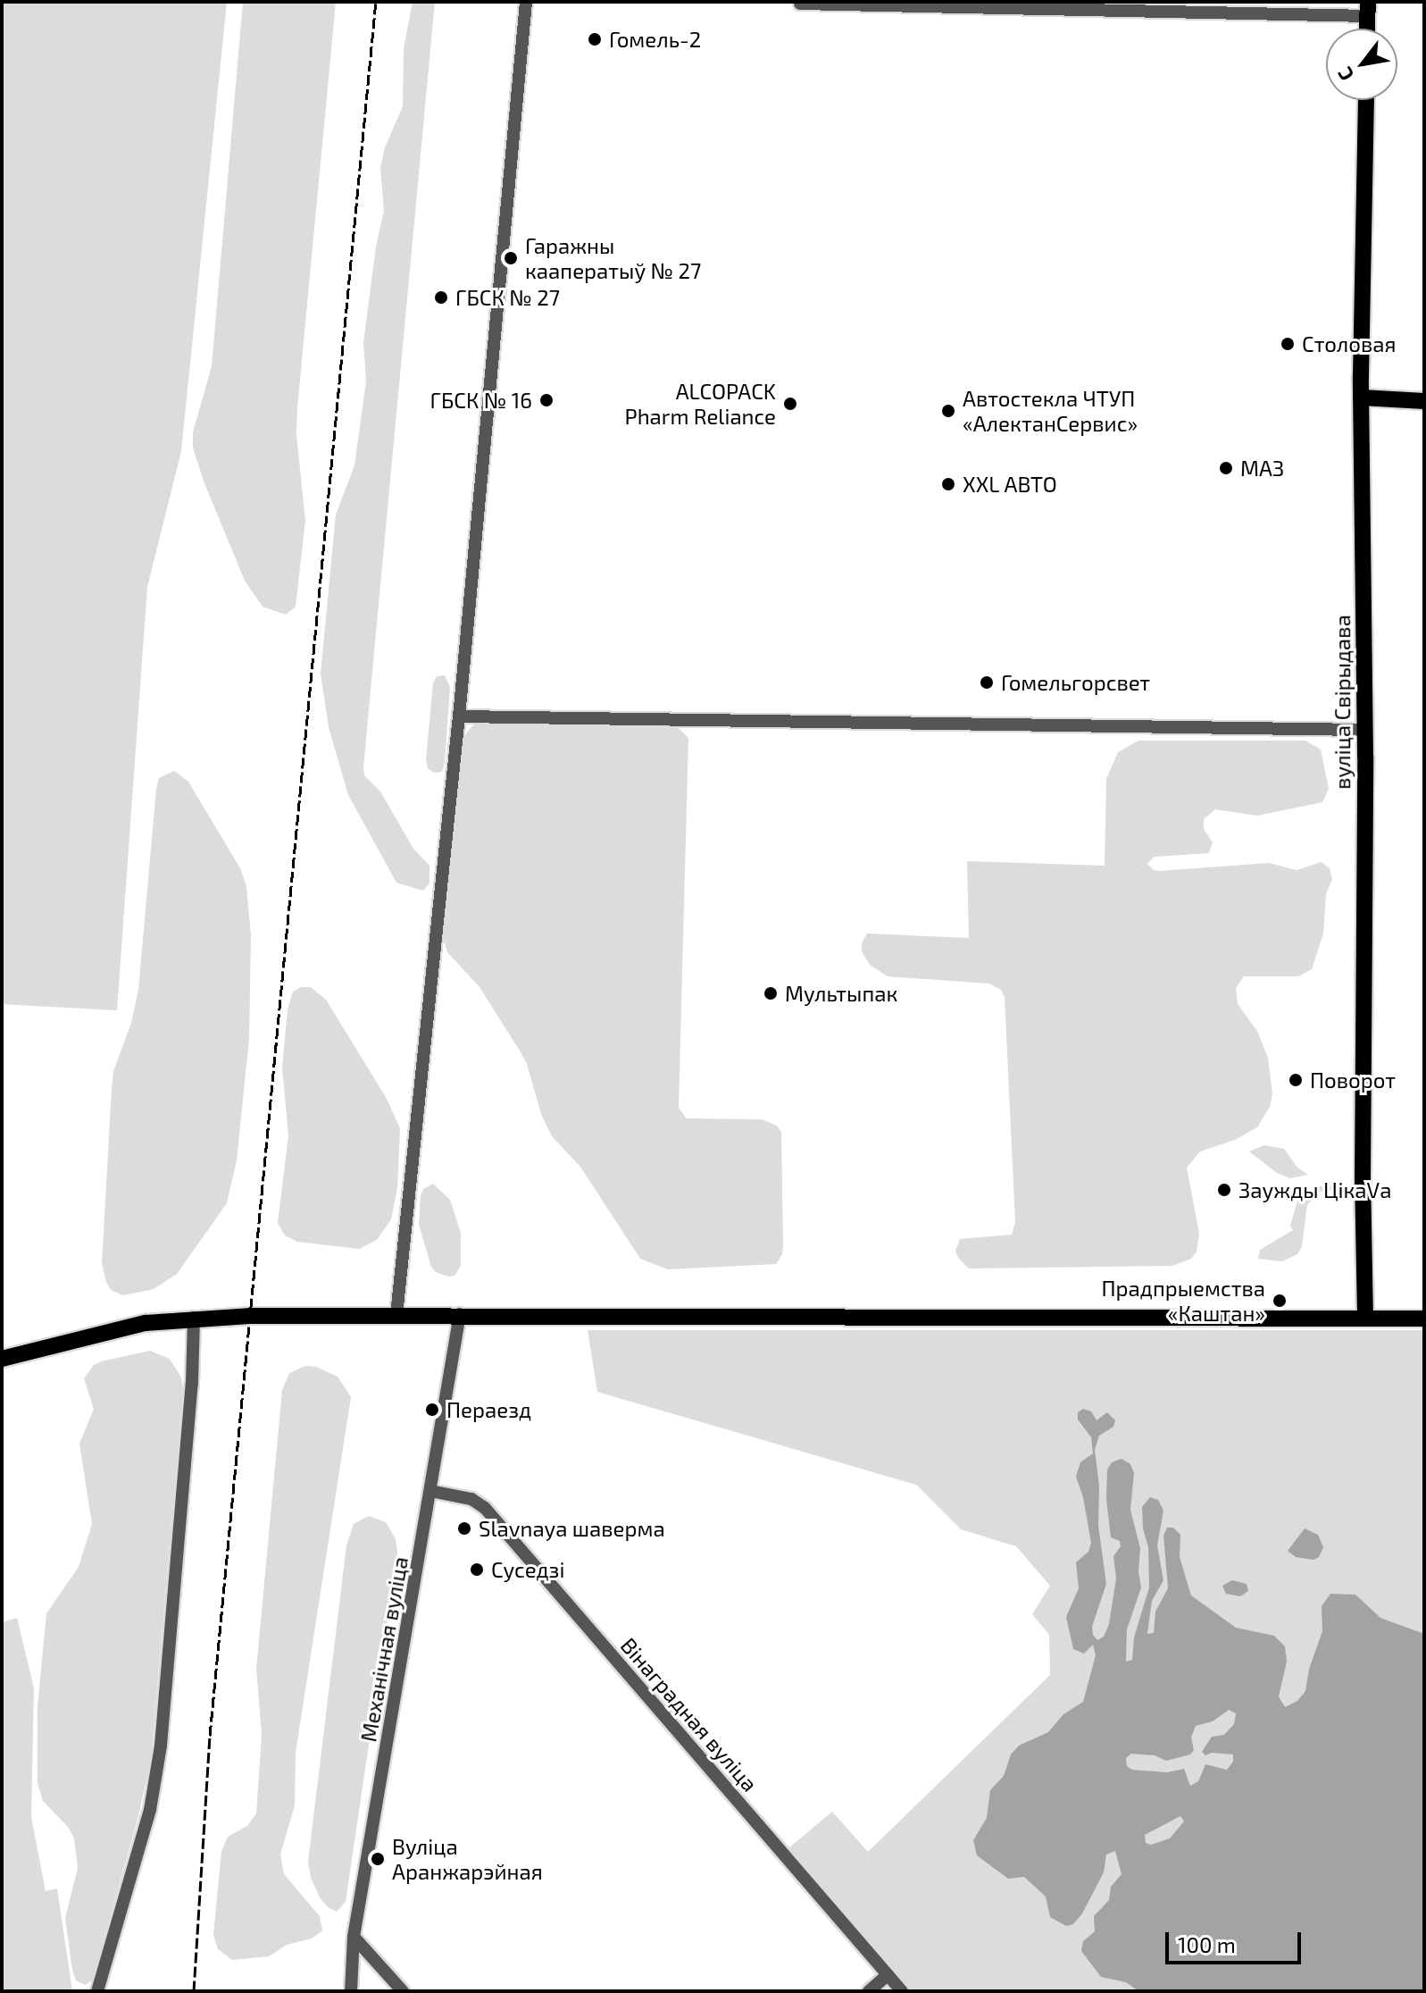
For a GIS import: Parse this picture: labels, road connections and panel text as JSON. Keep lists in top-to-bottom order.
{
  "streets": {
    "main road": ["вуліца Свірыдава"],
    "street": ["Механічная вуліца", "Вінаградная вуліца"]
  },
  "crossings": [
    ["Механічная вуліца", "Вінаградная вуліца"]
  ],
  "places": [
    "Гомель-2",
    "Гаражны кааператыў № 27",
    "ГБСК № 27",
    "Столовая",
    "ГБСК № 16",
    "ALCOPACK Pharm Reliance",
    "Автостекла ЧТУП «АлектанСервис»",
    "МАЗ",
    "XXL АВТО",
    "Гомельгорсвет",
    "Мультыпак",
    "Поворот",
    "Заужды ЦікаVа",
    "Прадпрыемства «Каштан»",
    "Пераезд",
    "Slavnaya шаверма",
    "Суседзі",
    "Вуліца Аранжарэйная"
  ],
  "scale_bar": "100 m",
  "north": "bottom left"
}
